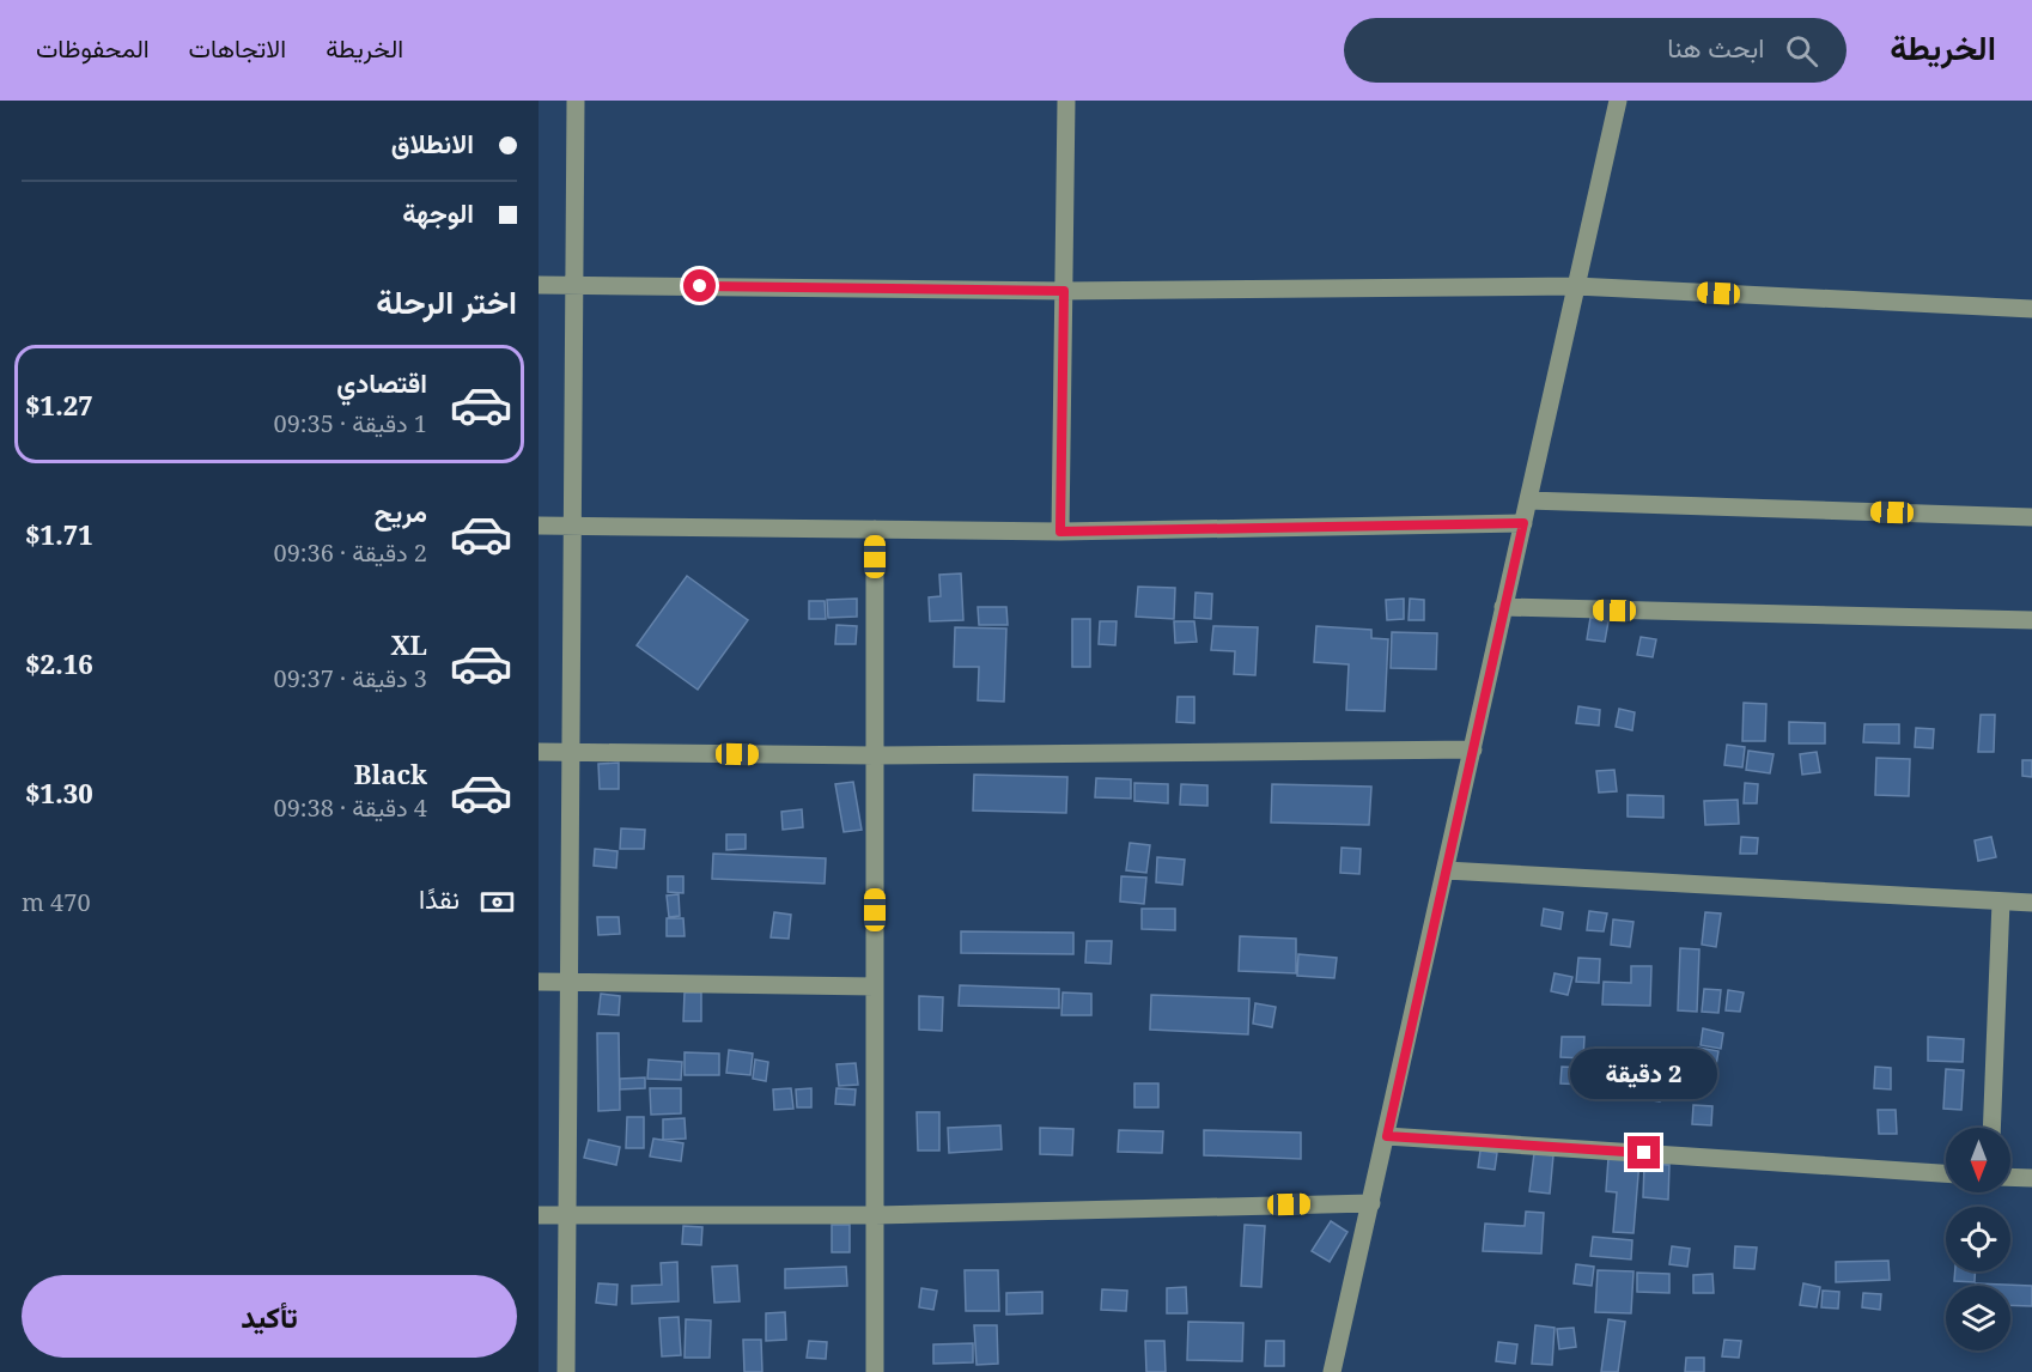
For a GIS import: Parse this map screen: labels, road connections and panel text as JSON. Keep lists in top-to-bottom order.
{
  "north": "bottom",
  "page": {
    "header": "الخريطة",
    "search": "ابحث هنا",
    "nav": ["الخريطة", "الاتجاهات", "المحفوظات"],
    "banner": ["الانطلاق", "الوجهة"],
    "heading": "اختر الرحلة",
    "list": [
      {
        "name": "اقتصادي",
        "note": "1 دقيقة · 09:35",
        "value": "$1.27"
      },
      {
        "name": "مريح",
        "note": "2 دقيقة · 09:36",
        "value": "$1.71"
      },
      {
        "name": "XL",
        "note": "3 دقيقة · 09:37",
        "value": "$2.16"
      },
      {
        "name": "Black",
        "note": "4 دقيقة · 09:38",
        "value": "$1.30"
      }
    ],
    "pay": ["نقدًا", "470 m"],
    "bubble": "2 دقيقة",
    "buttons": "تأكيد"
  }
}
